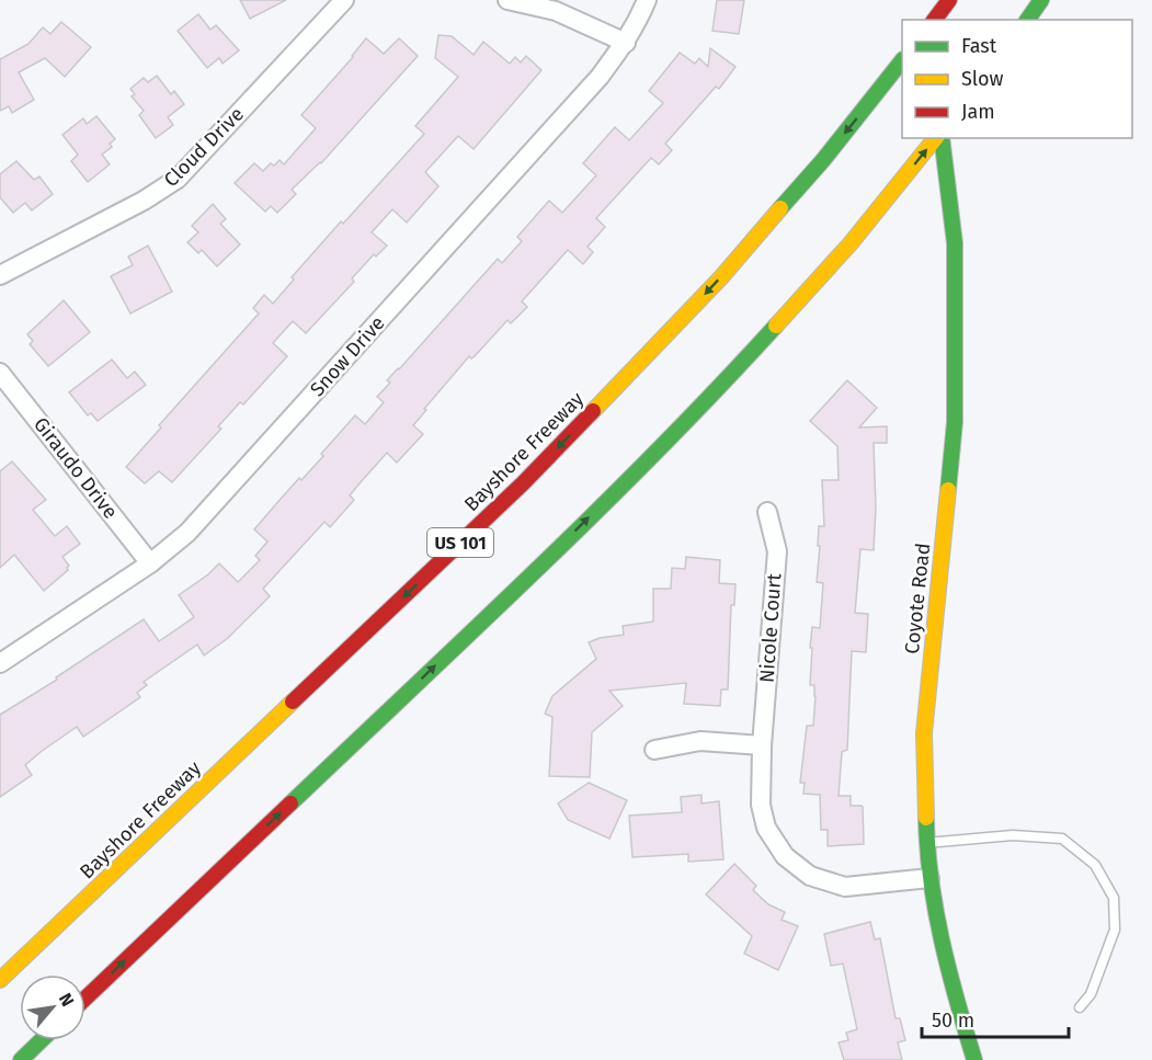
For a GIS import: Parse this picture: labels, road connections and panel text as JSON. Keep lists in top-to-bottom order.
{
  "streets": {
    "main road": ["Bayshore Freeway", "US 101", "Coyote Road"],
    "street": [
      "Cloud Drive",
      "Snow Drive",
      "Giraudo Drive",
      "Nicole Court"
    ]
  },
  "crossings": [
    ["Snow Drive", "Giraudo Drive"],
    ["Coyote Road", "Nicole Court"]
  ],
  "legend": ["Fast", "Slow", "Jam"],
  "scale_bar": "50 m",
  "north": "top right"
}
